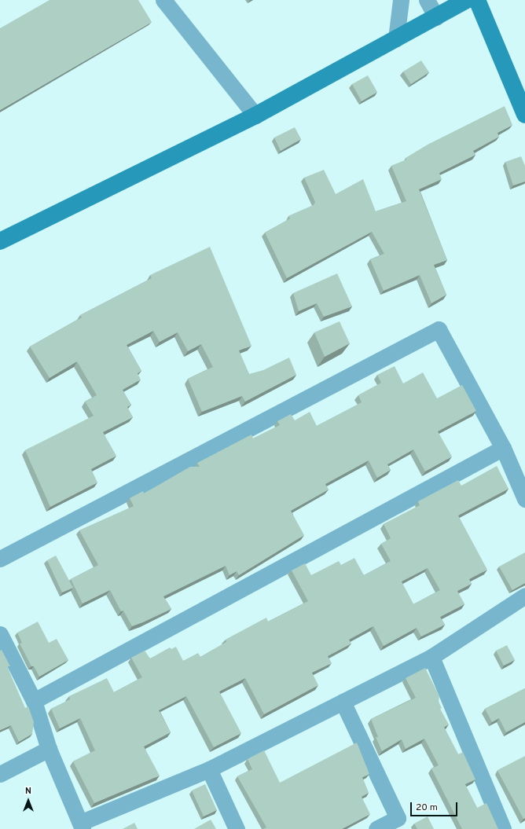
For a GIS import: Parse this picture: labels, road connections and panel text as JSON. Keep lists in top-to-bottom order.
{
  "scale_bar": "20 m",
  "north": "top"
}
